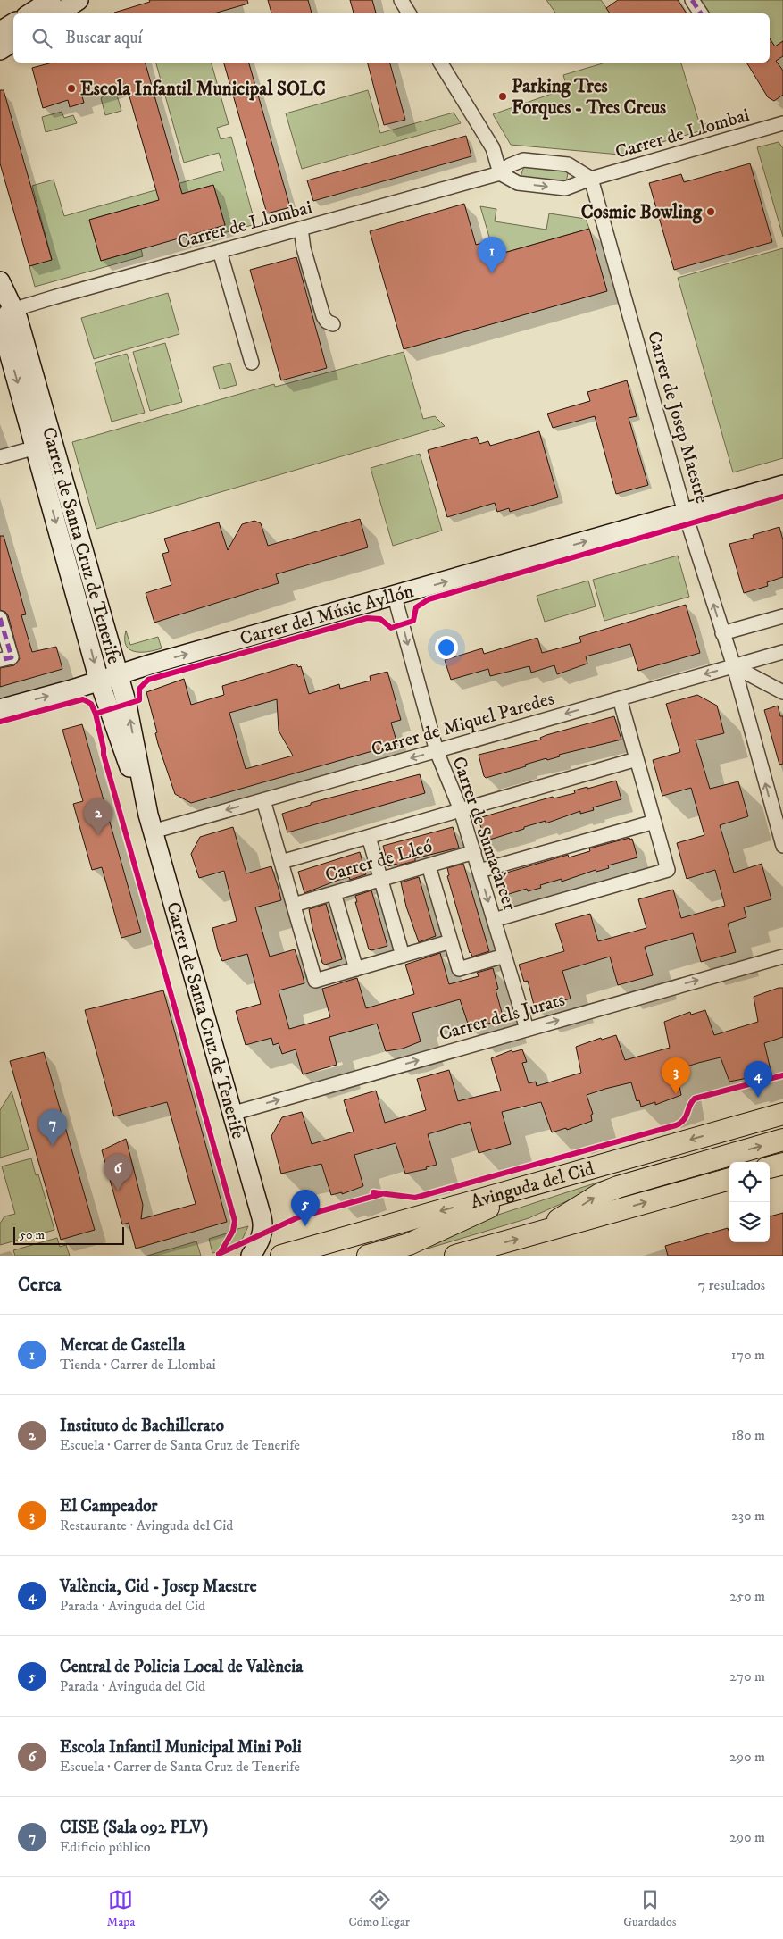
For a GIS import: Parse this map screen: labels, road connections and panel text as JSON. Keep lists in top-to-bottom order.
{
  "streets": {
    "main road": ["Avinguda del Cid"],
    "street": [
      "Carrer de Llombai",
      "Carrer de Josep Maestre",
      "Carrer de Santa Cruz de Tenerife",
      "Carrer del Músic Ayllón",
      "Carrer de Miquel Paredes",
      "Carrer de Sumacàrcer",
      "Carrer de Lleó",
      "Carrer dels Jurats"
    ]
  },
  "crossings": [
    ["Carrer de Llombai", "Carrer de Josep Maestre"],
    ["Carrer de Llombai", "Carrer de Santa Cruz de Tenerife"],
    ["Carrer de Josep Maestre", "Carrer del Músic Ayllón"],
    ["Carrer de Josep Maestre", "Carrer de Miquel Paredes"],
    ["Carrer de Santa Cruz de Tenerife", "Carrer del Músic Ayllón"],
    ["Carrer de Santa Cruz de Tenerife", "Carrer de Miquel Paredes"],
    ["Carrer de Santa Cruz de Tenerife", "Carrer dels Jurats"],
    ["Carrer del Músic Ayllón", "Carrer de Sumacàrcer"],
    ["Carrer de Miquel Paredes", "Carrer de Sumacàrcer"],
    ["Carrer de Sumacàrcer", "Carrer de Lleó"],
    ["Carrer de Sumacàrcer", "Carrer dels Jurats"]
  ],
  "one_way": ["Carrer del Músic Ayllón", "Carrer dels Jurats"],
  "places": ["Escola Infantil Municipal SOLC", "Parking Tres Forques - Tres Creus", "Cosmic Bowling"],
  "scale_bar": "50 m",
  "page": {
    "search": "Buscar aquí",
    "pins": [
      "1",
      "2",
      "3",
      "4",
      "7",
      "6",
      "5"
    ],
    "scale": "50 m",
    "heading": ["Cerca", "7 resultados"],
    "list": [
      {
        "mark": "1",
        "name": "Mercat de Castella",
        "note": "Tienda · Carrer de Llombai",
        "value": "170 m"
      },
      {
        "mark": "2",
        "name": "Instituto de Bachillerato",
        "note": "Escuela · Carrer de Santa Cruz de Tenerife",
        "value": "180 m"
      },
      {
        "mark": "3",
        "name": "El Campeador",
        "note": "Restaurante · Avinguda del Cid",
        "value": "230 m"
      },
      {
        "mark": "4",
        "name": "València, Cid - Josep Maestre",
        "note": "Parada · Avinguda del Cid",
        "value": "250 m"
      },
      {
        "mark": "5",
        "name": "Central de Policia Local de València",
        "note": "Parada · Avinguda del Cid",
        "value": "270 m"
      },
      {
        "mark": "6",
        "name": "Escola Infantil Municipal Mini Poli",
        "note": "Escuela · Carrer de Santa Cruz de Tenerife",
        "value": "290 m"
      },
      {
        "mark": "7",
        "name": "CISE (Sala 092 PLV)",
        "note": "Edificio público",
        "value": "290 m"
      }
    ],
    "nav": ["Mapa", "Cómo llegar", "Guardados"]
  }
}
